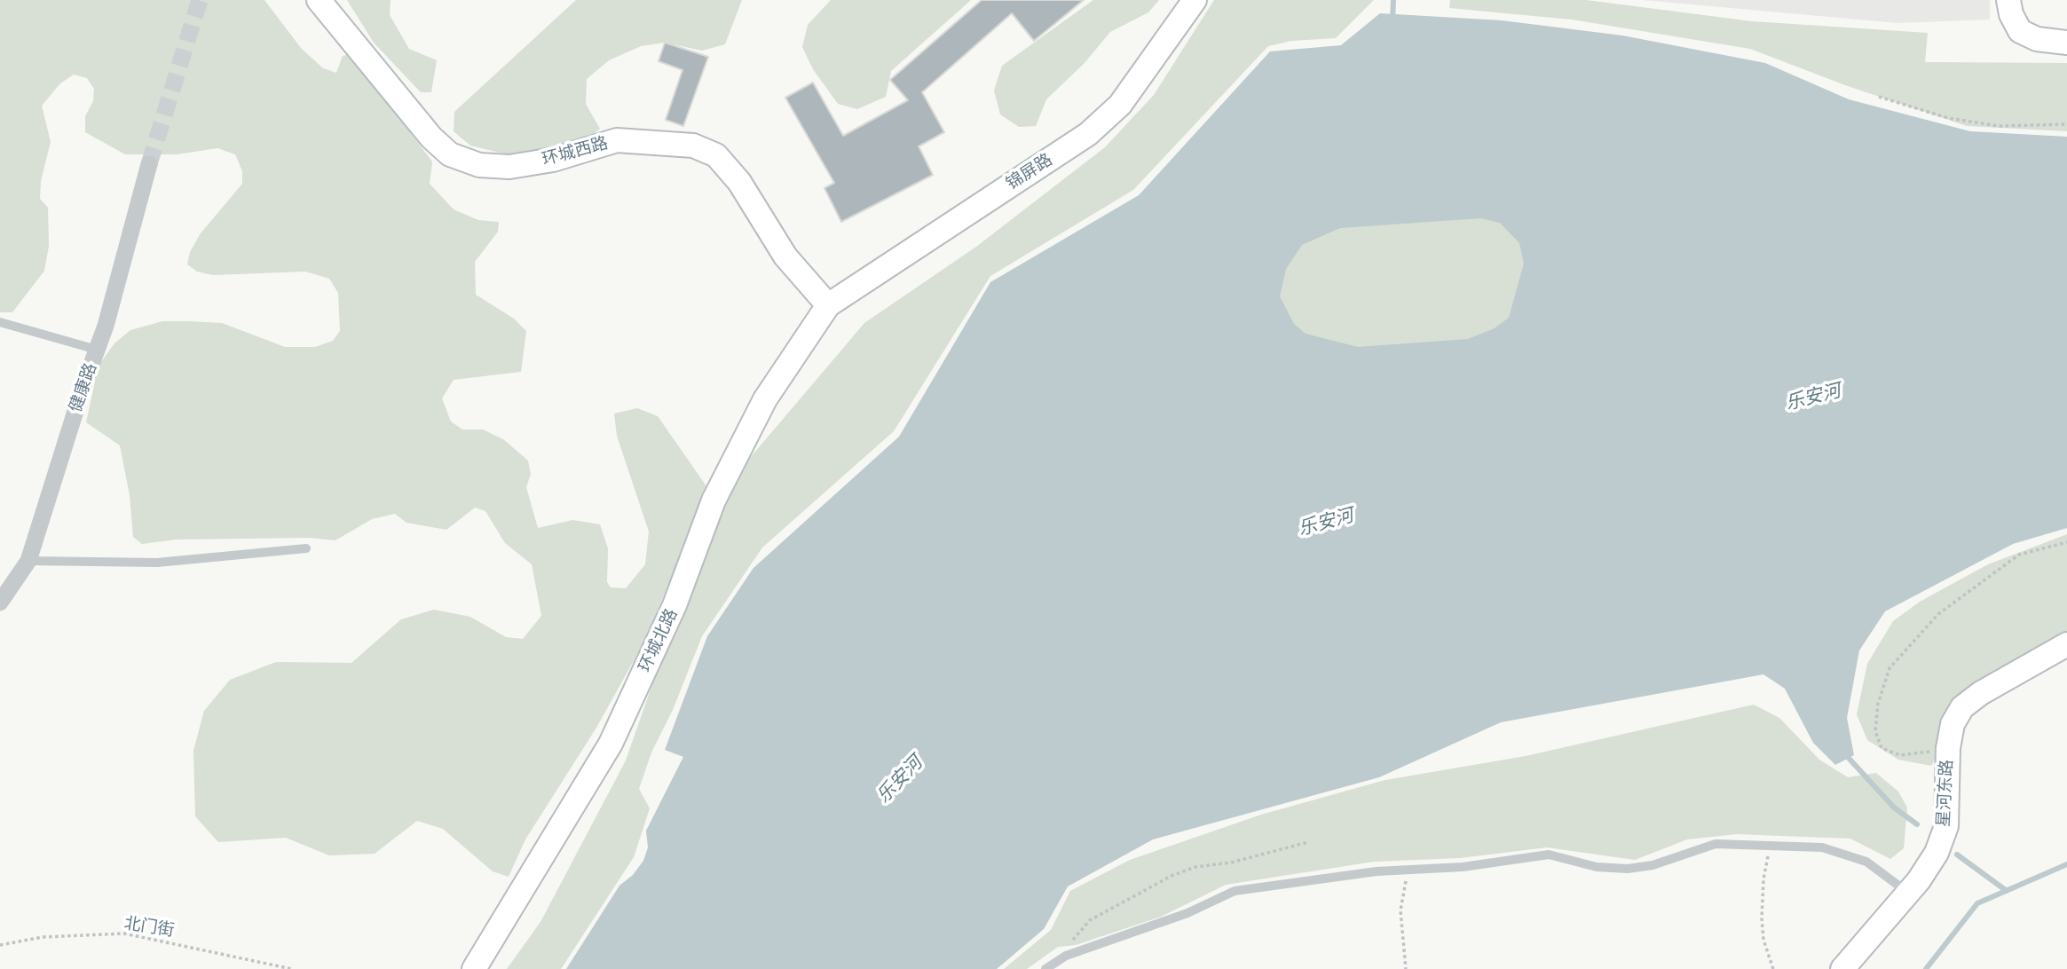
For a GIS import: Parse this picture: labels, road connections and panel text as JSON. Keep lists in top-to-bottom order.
{
  "streets": {
    "street": [
      "环城西路",
      "锦屏路",
      "健康路",
      "环城北路",
      "星河东路"
    ],
    "path": ["北门街"]
  },
  "crossings": [
    ["环城西路", "锦屏路"],
    ["环城西路", "环城北路"],
    ["锦屏路", "环城北路"]
  ],
  "water": ["乐安河"]
}
